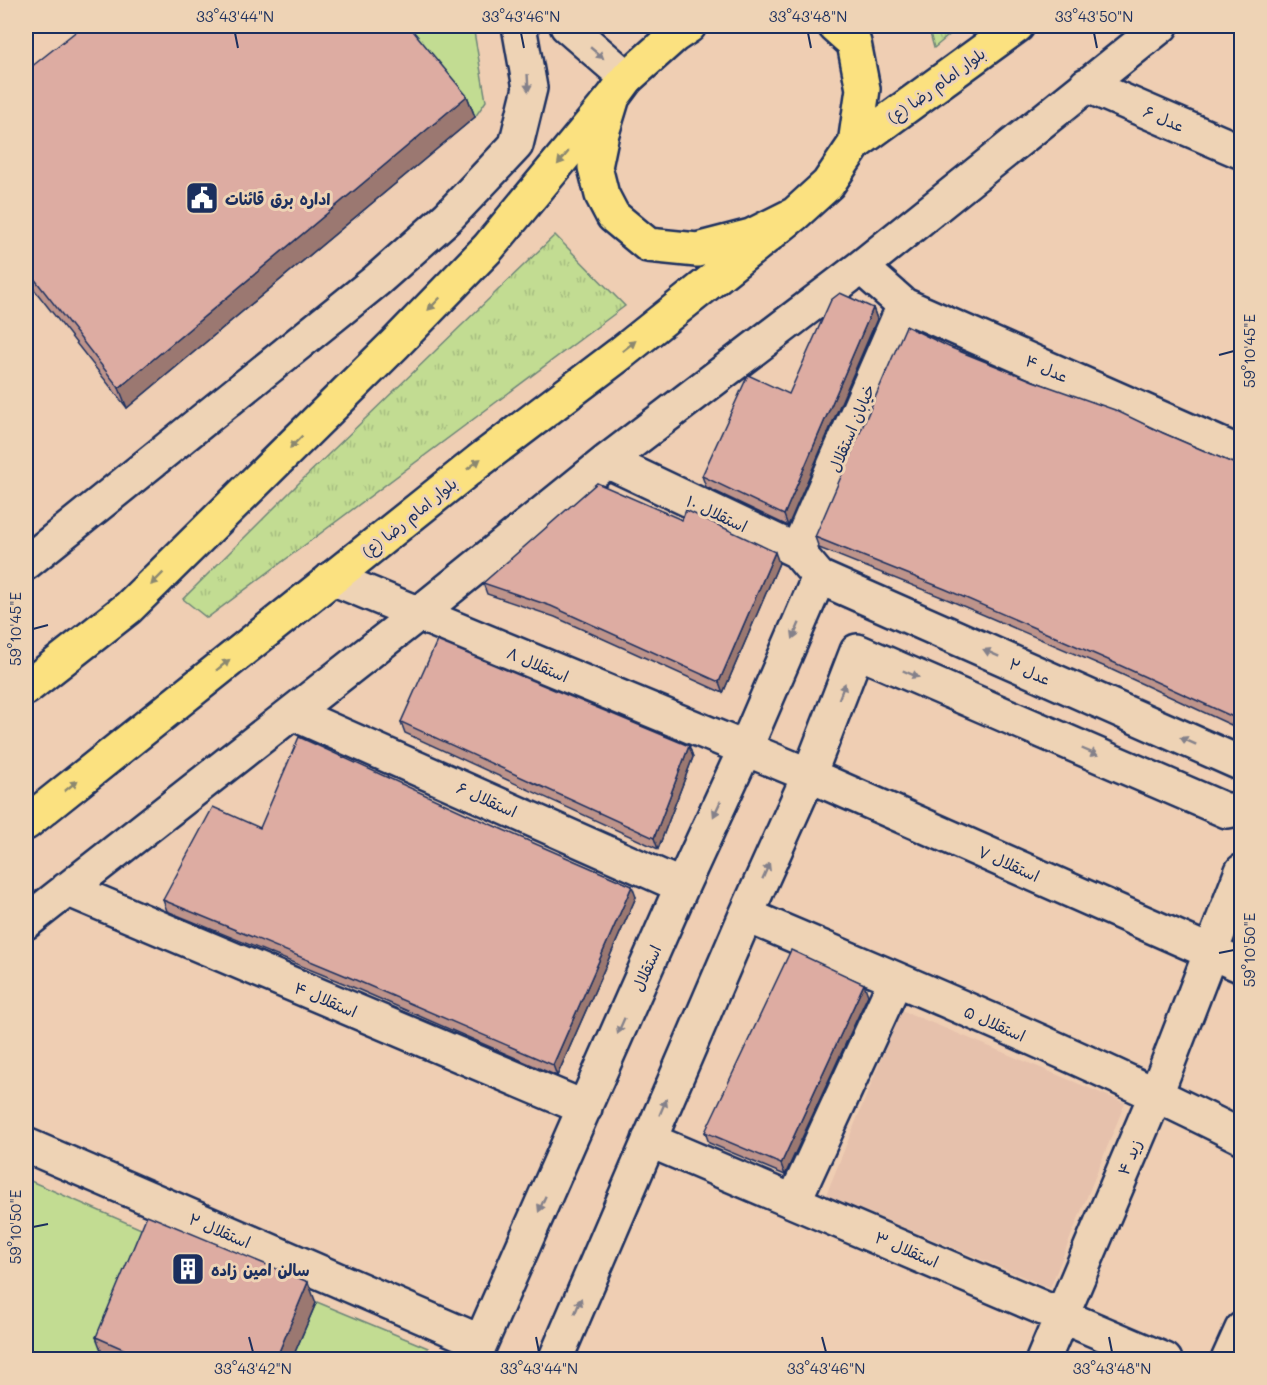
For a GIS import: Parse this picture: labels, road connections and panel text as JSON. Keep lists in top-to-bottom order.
{
  "streets": {
    "main road": ["بلوار امام رضا (ع)"],
    "street": [
      "عدل ۶",
      "عدل ۴",
      "خیابان استقلال",
      "استقلال ۱۰",
      "استقلال ۸",
      "عدل ۲",
      "استقلال ۶",
      "استقلال ۷",
      "استقلال",
      "استقلال ۴",
      "استقلال ۵",
      "زید ۴",
      "استقلال ۲",
      "استقلال ۳"
    ]
  },
  "crossings": [
    ["بلوار امام رضا (ع)", "استقلال ۸"],
    ["عدل ۴", "خیابان استقلال"],
    ["خیابان استقلال", "استقلال ۱۰"],
    ["استقلال ۱۰", "عدل ۲"],
    ["استقلال ۱۰", "استقلال"],
    ["استقلال ۸", "استقلال ۷"],
    ["استقلال ۸", "استقلال"],
    ["عدل ۲", "استقلال"],
    ["استقلال ۶", "استقلال"],
    ["استقلال ۷", "زید ۴"],
    ["استقلال", "استقلال ۴"],
    ["استقلال", "استقلال ۲"],
    ["استقلال ۵", "زید ۴"],
    ["زید ۴", "استقلال ۳"]
  ],
  "one_way": ["عدل ۲"],
  "places": {
    "public building": ["اداره برق قائنات"],
    "building": ["سالن امین زاده"]
  },
  "coordinates": [
    "33°43'44\"N",
    "33°43'46\"N",
    "33°43'48\"N",
    "33°43'50\"N",
    "59°10'45\"E",
    "59°10'50\"E",
    "33°43'42\"N"
  ]
}
